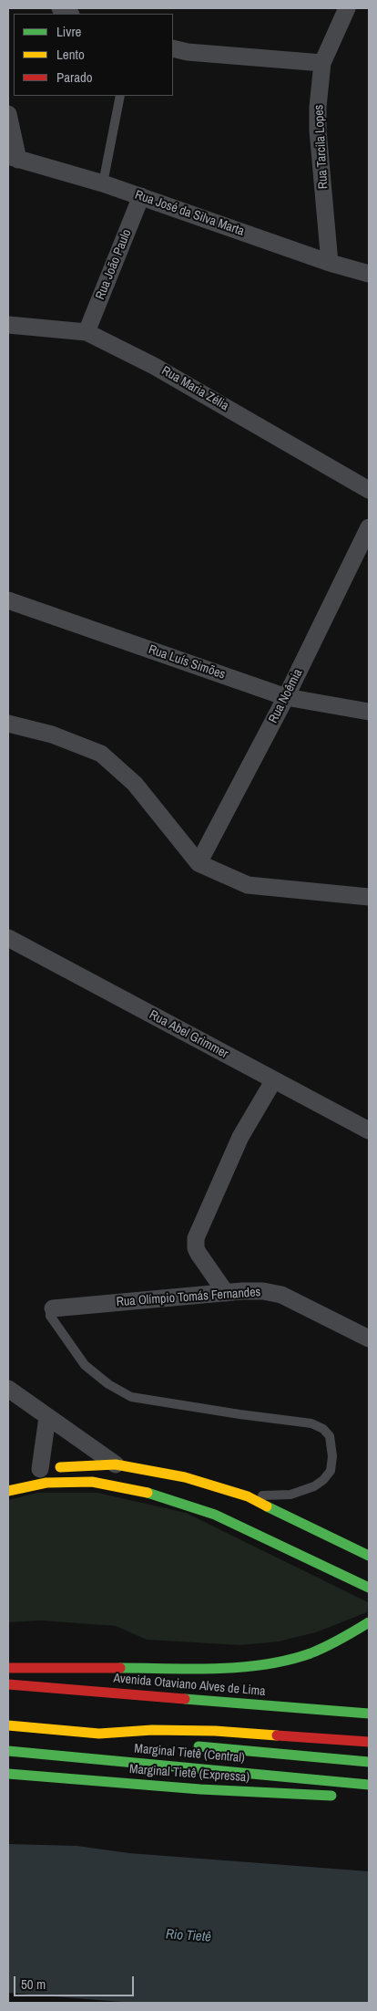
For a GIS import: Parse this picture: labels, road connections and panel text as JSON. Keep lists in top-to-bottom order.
{
  "streets": {
    "main road": ["Avenida Otaviano Alves de Lima", "Marginal Tietê (Central)", "Marginal Tietê (Expressa)"],
    "street": [
      "Rua Tarcila Lopes",
      "Rua José da Silva Marta",
      "Rua João Paulo",
      "Rua Maria Zélia",
      "Rua Luís Simões",
      "Rua Noêmia",
      "Rua Abel Grimmer",
      "Rua Olímpio Tomás Fernandes"
    ]
  },
  "crossings": [
    ["Rua Tarcila Lopes", "Rua José da Silva Marta"],
    ["Rua José da Silva Marta", "Rua João Paulo"],
    ["Rua João Paulo", "Rua Maria Zélia"],
    ["Rua Luís Simões", "Rua Noêmia"]
  ],
  "water": ["Rio Tietê"],
  "legend": ["Livre", "Lento", "Parado"],
  "scale_bar": "50 m"
}
